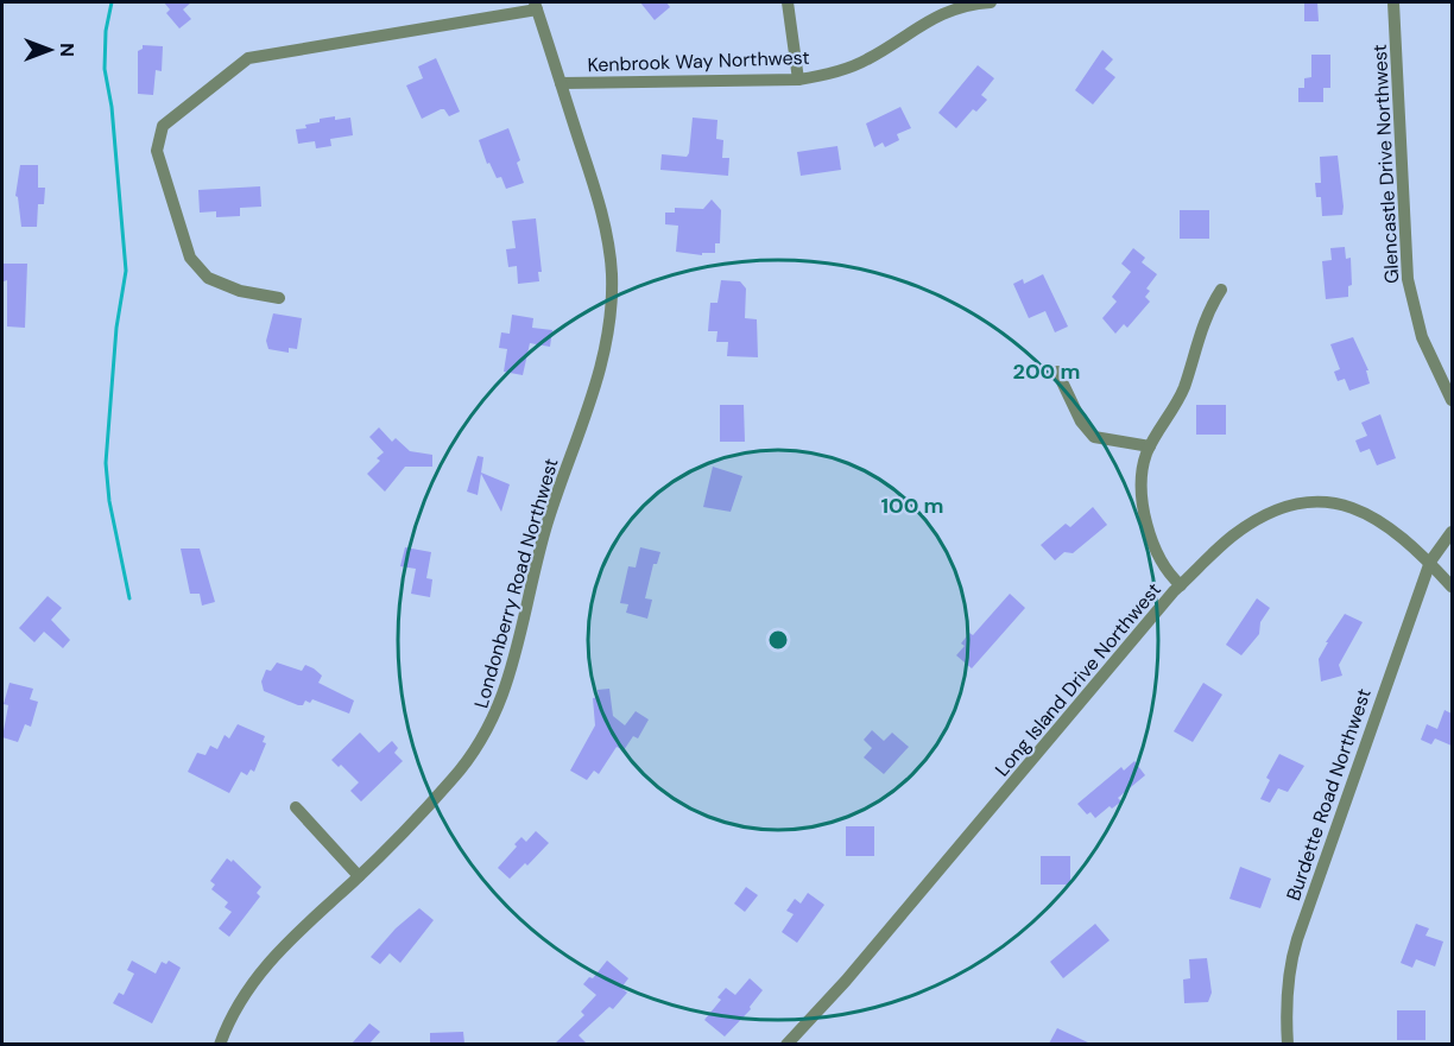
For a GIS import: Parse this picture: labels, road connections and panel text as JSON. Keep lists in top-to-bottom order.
{
  "streets": {
    "street": [
      "Kenbrook Way Northwest",
      "Glencastle Drive Northwest",
      "Londonberry Road Northwest",
      "Long Island Drive Northwest",
      "Burdette Road Northwest"
    ]
  },
  "crossings": [
    ["Kenbrook Way Northwest", "Londonberry Road Northwest"],
    ["Long Island Drive Northwest", "Burdette Road Northwest"]
  ],
  "north": "right",
  "rings": ["200 m", "100 m"]
}
